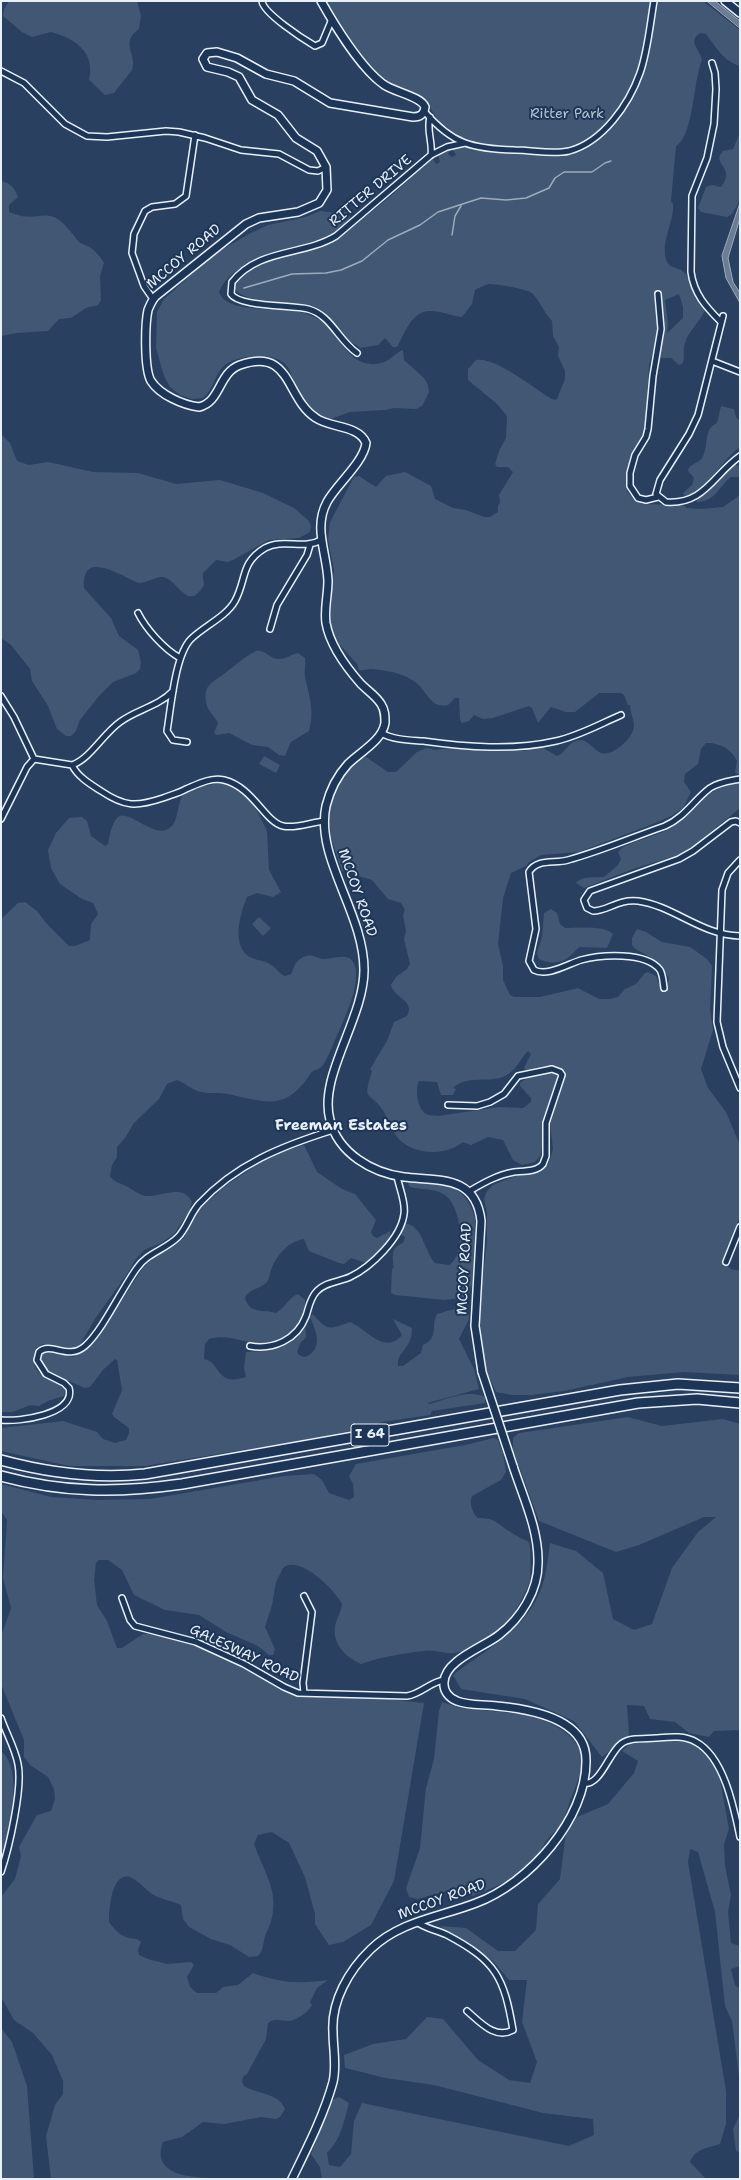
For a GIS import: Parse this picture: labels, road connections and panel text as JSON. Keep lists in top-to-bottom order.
{
  "streets": {
    "highway": ["I 64"],
    "street": ["RITTER DRIVE", "MCCOY ROAD", "GALESWAY ROAD"]
  },
  "crossings": [
    ["MCCOY ROAD", "GALESWAY ROAD"]
  ],
  "districts": ["Freeman Estates"],
  "parks": ["Ritter Park"]
}
